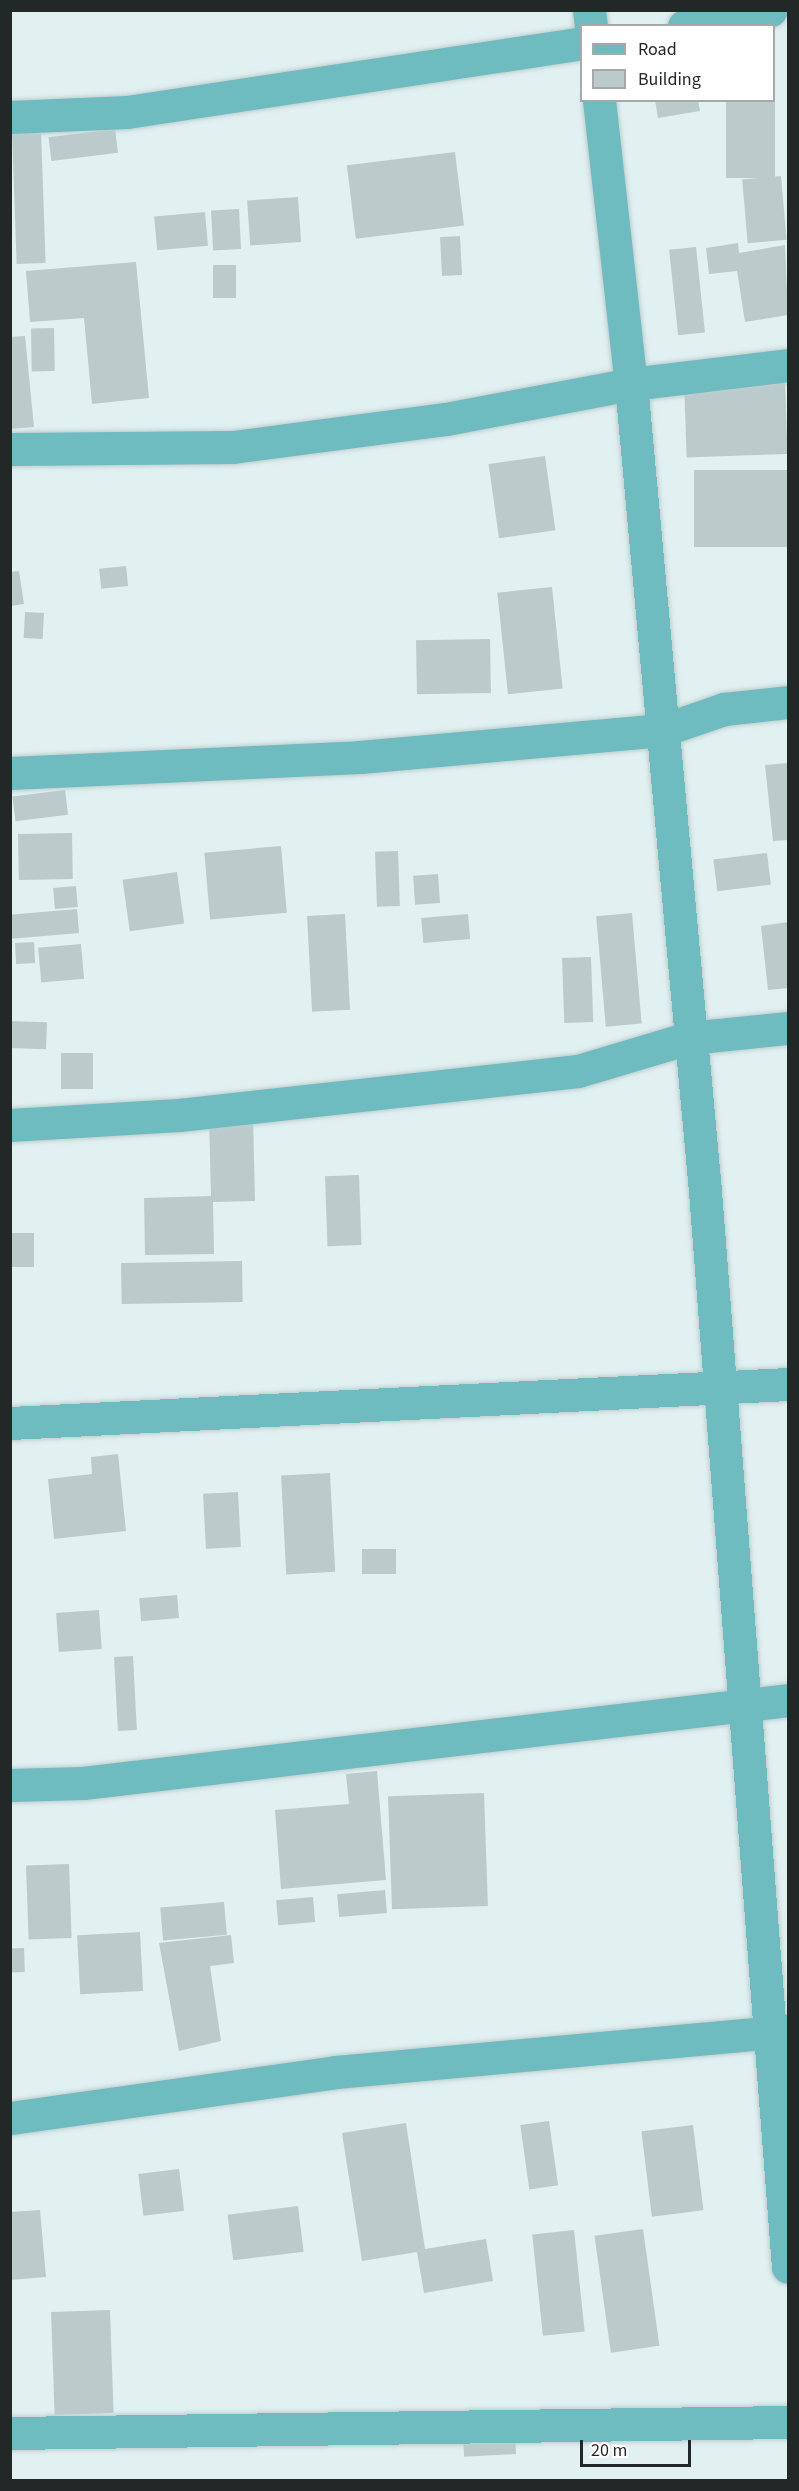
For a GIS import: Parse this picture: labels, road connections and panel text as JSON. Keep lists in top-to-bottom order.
{
  "legend": ["Road", "Building"],
  "scale_bar": "20 m"
}
